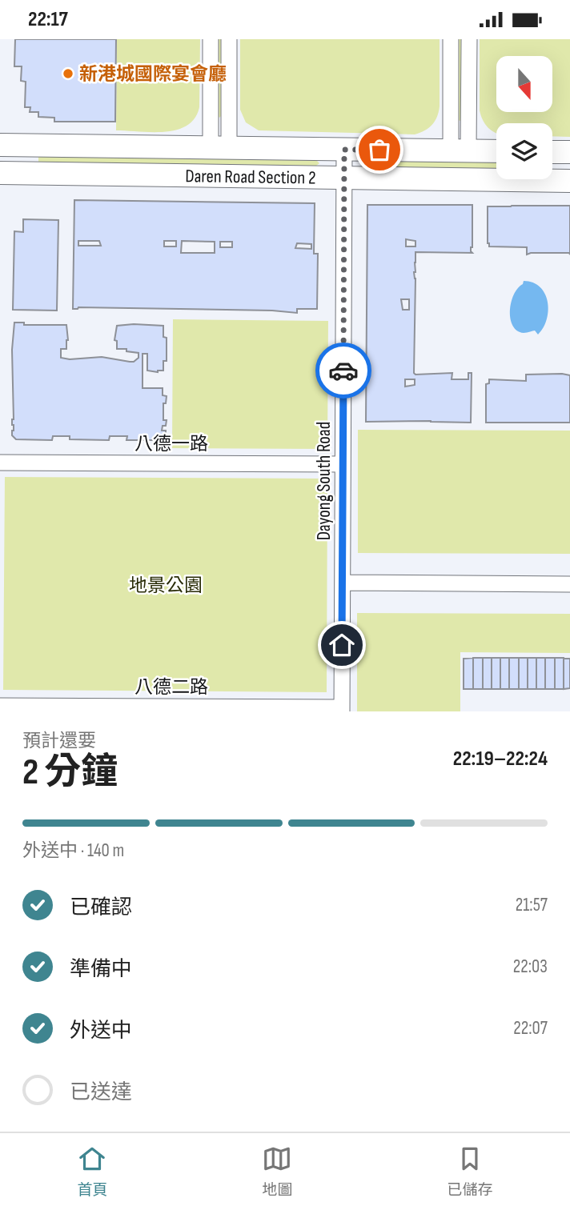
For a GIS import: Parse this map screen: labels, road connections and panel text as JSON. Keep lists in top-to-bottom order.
{
  "streets": {
    "street": [
      "Daren Road Section 2",
      "八德一路",
      "Dayong South Road",
      "八德二路"
    ]
  },
  "crossings": [
    ["Daren Road Section 2", "Dayong South Road"],
    ["八德一路", "Dayong South Road"],
    ["Dayong South Road", "八德二路"]
  ],
  "parks": ["地景公園"],
  "places": ["新港城國際宴會廳"],
  "north": "bottom",
  "page": {
    "status": "22:17",
    "heading": ["2 分鐘", "預計還要", "22:19–22:24"],
    "bar": "外送中 · 140 m",
    "list": [
      ["已確認", "21:57"],
      ["準備中", "22:03"],
      ["外送中", "22:07"],
      "已送達"
    ],
    "tabs": ["首頁", "地圖", "已儲存"]
  }
}
